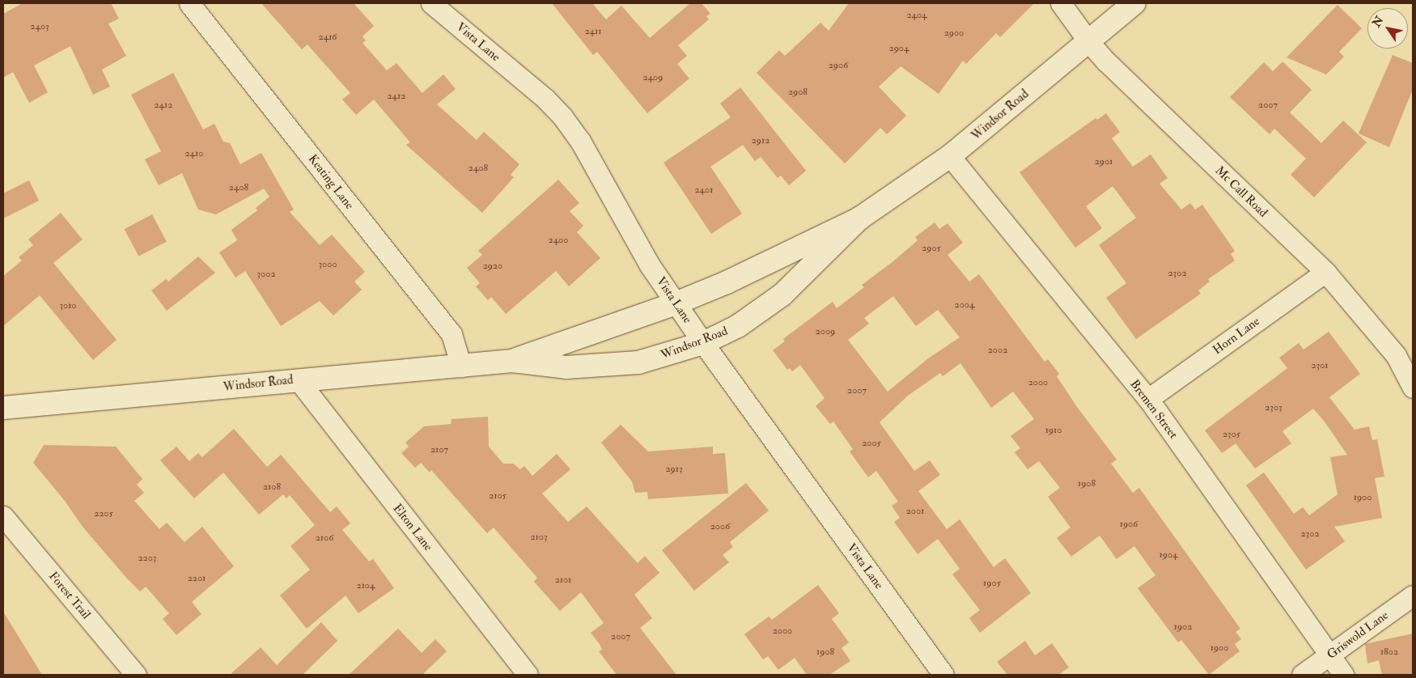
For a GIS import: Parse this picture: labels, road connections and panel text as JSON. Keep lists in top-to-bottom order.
{
  "streets": {
    "street": [
      "Vista Lane",
      "Windsor Road",
      "Keating Lane",
      "Mc Call Road",
      "Horn Lane",
      "Bremen Street",
      "Elton Lane",
      "Forest Trail",
      "Griswold Lane"
    ]
  },
  "crossings": [
    ["Vista Lane", "Windsor Road"],
    ["Windsor Road", "Keating Lane"],
    ["Windsor Road", "Mc Call Road"],
    ["Windsor Road", "Bremen Street"],
    ["Windsor Road", "Elton Lane"],
    ["Mc Call Road", "Horn Lane"],
    ["Horn Lane", "Bremen Street"],
    ["Bremen Street", "Griswold Lane"]
  ],
  "house_numbers": [
    "2404",
    "2403",
    "2411",
    "2900",
    "2416",
    "2904",
    "2906",
    "2409",
    "2908",
    "2412",
    "2412",
    "2007",
    "2912",
    "2410",
    "2901",
    "2408",
    "2408",
    "2401",
    "2400",
    "2905",
    "3000",
    "2920",
    "2302",
    "3002",
    "2004",
    "3010",
    "2009",
    "2002",
    "2301",
    "2000",
    "2007",
    "2303",
    "1910",
    "2305",
    "2005",
    "2107",
    "2913",
    "1908",
    "2108",
    "2105",
    "1900",
    "2001",
    "2205",
    "1906",
    "2006",
    "2302",
    "2103",
    "2106",
    "1904",
    "2203",
    "2201",
    "2101",
    "1905",
    "2104",
    "1902",
    "2000",
    "2007",
    "1900",
    "1908",
    "1802"
  ],
  "north": "top left"
}
